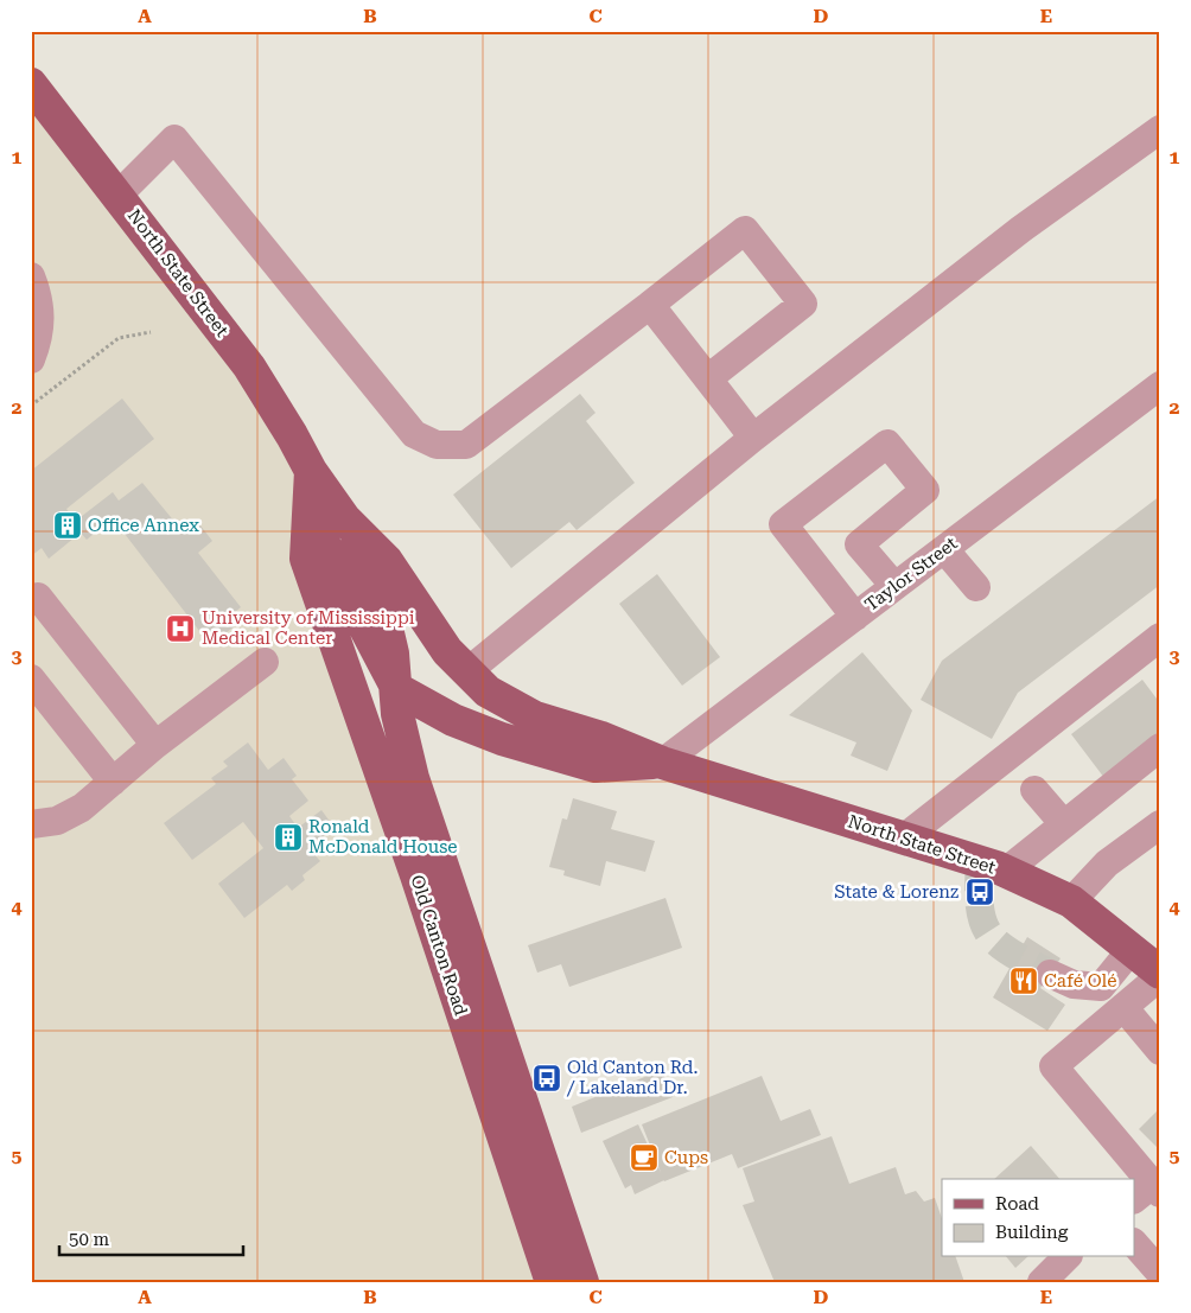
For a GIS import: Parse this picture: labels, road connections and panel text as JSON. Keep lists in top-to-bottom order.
{
  "streets": {
    "main road": ["North State Street", "Old Canton Road"],
    "street": ["Taylor Street"]
  },
  "crossings": [
    ["North State Street", "Taylor Street"],
    ["North State Street", "Old Canton Road"]
  ],
  "places": {
    "building": ["Office Annex", "Ronald McDonald House"],
    "hospital": ["University of Mississippi Medical Center"],
    "bus stop": ["State & Lorenz", "Old Canton Rd. / Lakeland Dr."],
    "restaurant": ["Café Olé"],
    "cafe": ["Cups"]
  },
  "legend": ["Road", "Building"],
  "scale_bar": "50 m",
  "grid": {
    "columns": [
      "A",
      "B",
      "C",
      "D",
      "E"
    ],
    "rows": [
      "1",
      "2",
      "3",
      "4",
      "5"
    ]
  }
}
